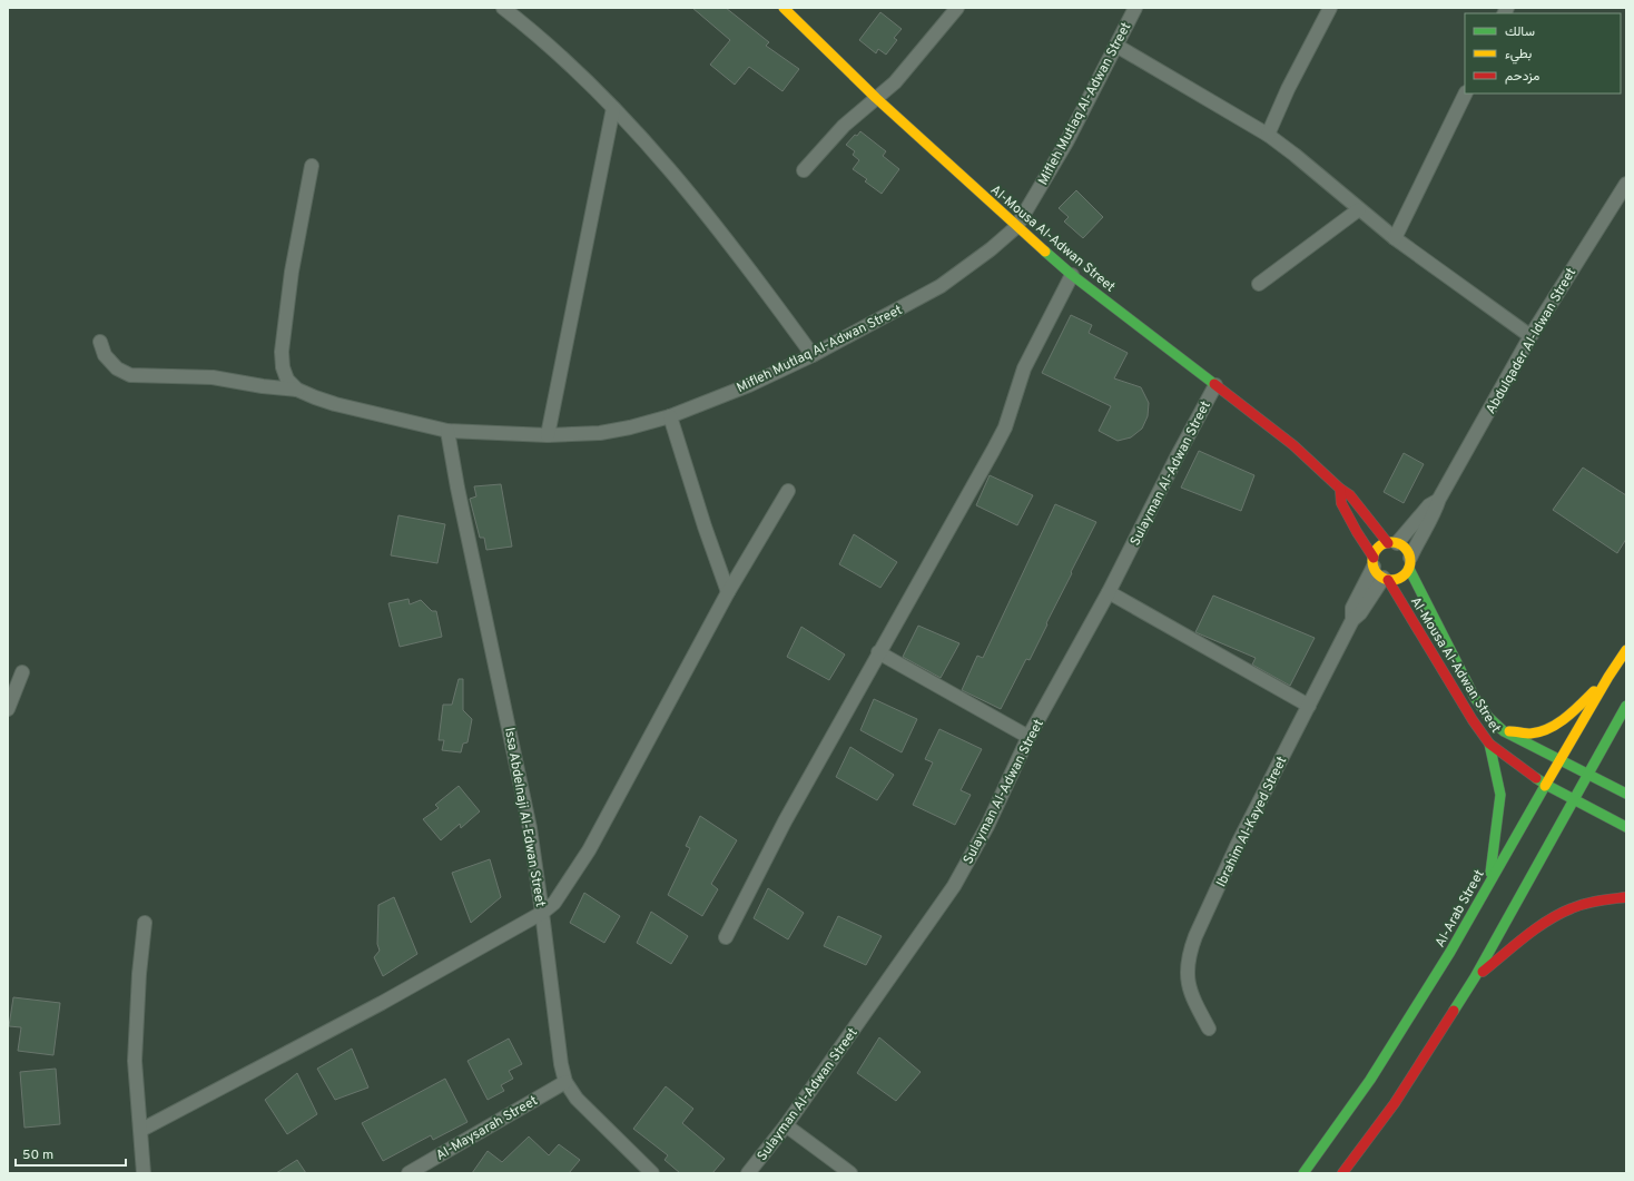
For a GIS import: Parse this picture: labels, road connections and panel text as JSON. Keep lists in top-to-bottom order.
{
  "streets": {
    "street": [
      "Mifleh Mutlaq Al-Adwan Street",
      "Al-Mousa Al-Adwan Street",
      "Abdulqader Al-Idwan Street",
      "Sulayman Al-Adwan Street",
      "Issa Abdelnaji Al-Edwan Street",
      "Ibrahim Al-Kayed Street",
      "Al-Arab Street",
      "Al-Maysarah Street"
    ]
  },
  "crossings": [
    ["Mifleh Mutlaq Al-Adwan Street", "Al-Mousa Al-Adwan Street"],
    ["Mifleh Mutlaq Al-Adwan Street", "Issa Abdelnaji Al-Edwan Street"],
    ["Al-Mousa Al-Adwan Street", "Abdulqader Al-Idwan Street"],
    ["Al-Mousa Al-Adwan Street", "Sulayman Al-Adwan Street"],
    ["Al-Mousa Al-Adwan Street", "Ibrahim Al-Kayed Street"],
    ["Al-Mousa Al-Adwan Street", "Al-Arab Street"],
    ["Abdulqader Al-Idwan Street", "Ibrahim Al-Kayed Street"],
    ["Issa Abdelnaji Al-Edwan Street", "Al-Maysarah Street"]
  ],
  "legend": ["سالك", "بطيء", "مزدحم"],
  "scale_bar": "50 m"
}
